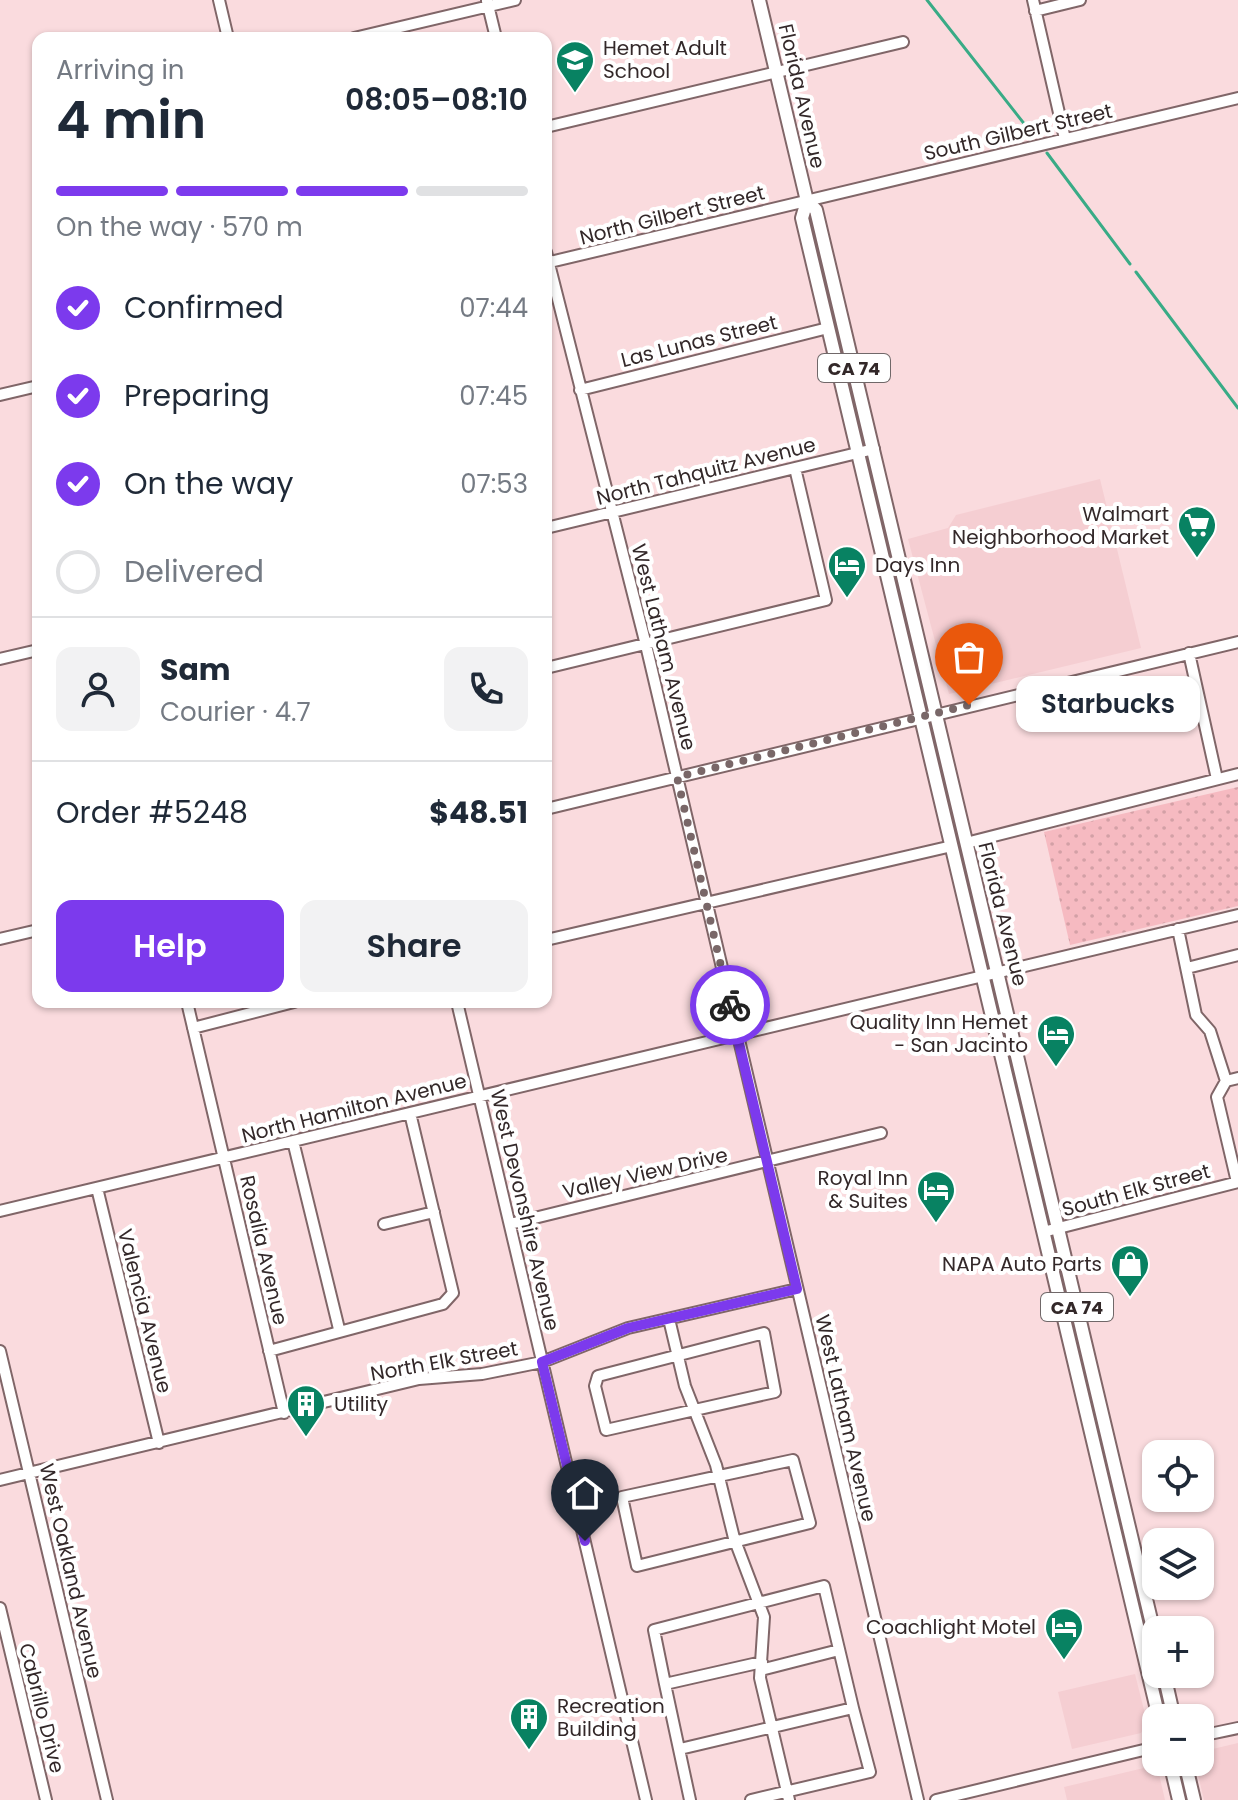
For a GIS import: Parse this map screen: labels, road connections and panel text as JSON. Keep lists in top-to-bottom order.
{
  "streets": {
    "main road": ["Florida Avenue", "CA 74"],
    "street": [
      "South Gilbert Street",
      "North Gilbert Street",
      "Las Lunas Street",
      "North Tahquitz Avenue",
      "West Latham Avenue",
      "North Hamilton Avenue",
      "Valley View Drive",
      "South Elk Street",
      "West Devonshire Avenue",
      "Rosalia Avenue",
      "Valencia Avenue",
      "North Elk Street",
      "West Oakland Avenue",
      "Cabrillo Drive"
    ]
  },
  "crossings": [
    ["Florida Avenue", "South Gilbert Street"],
    ["Florida Avenue", "North Gilbert Street"],
    ["Florida Avenue", "Las Lunas Street"],
    ["Florida Avenue", "North Tahquitz Avenue"],
    ["Florida Avenue", "North Hamilton Avenue"],
    ["Florida Avenue", "South Elk Street"],
    ["South Gilbert Street", "North Gilbert Street"],
    ["Las Lunas Street", "West Latham Avenue"],
    ["North Tahquitz Avenue", "West Latham Avenue"],
    ["West Latham Avenue", "North Hamilton Avenue"],
    ["West Latham Avenue", "Valley View Drive"],
    ["West Latham Avenue", "North Elk Street"],
    ["North Hamilton Avenue", "West Devonshire Avenue"],
    ["North Hamilton Avenue", "Rosalia Avenue"],
    ["North Hamilton Avenue", "Valencia Avenue"],
    ["Valley View Drive", "West Devonshire Avenue"],
    ["West Devonshire Avenue", "North Elk Street"],
    ["Rosalia Avenue", "North Elk Street"],
    ["Valencia Avenue", "North Elk Street"],
    ["North Elk Street", "West Oakland Avenue"]
  ],
  "places": {
    "school or university": ["Hemet Adult School"],
    "supermarket": ["Walmart Neighborhood Market"],
    "hotel": [
      "Days Inn",
      "Quality Inn Hemet - San Jacinto",
      "Royal Inn & Suites",
      "Coachlight Motel"
    ],
    "other": ["Starbucks"],
    "shop": ["NAPA Auto Parts"],
    "building": ["Utility", "Recreation Building"]
  },
  "page": {
    "heading": ["4 min", "Arriving in", "08:05–08:10"],
    "panel": [
      "Sam",
      "Courier · 4.7",
      "Order #5248",
      "$48.51"
    ],
    "bar": "On the way · 570 m",
    "list": [
      ["Confirmed", "07:44"],
      ["Preparing", "07:45"],
      ["On the way", "07:53"],
      "Delivered"
    ],
    "bubble": "Starbucks",
    "buttons": ["Help", "Share"],
    "map_buttons": ["+", "−"]
  }
}
